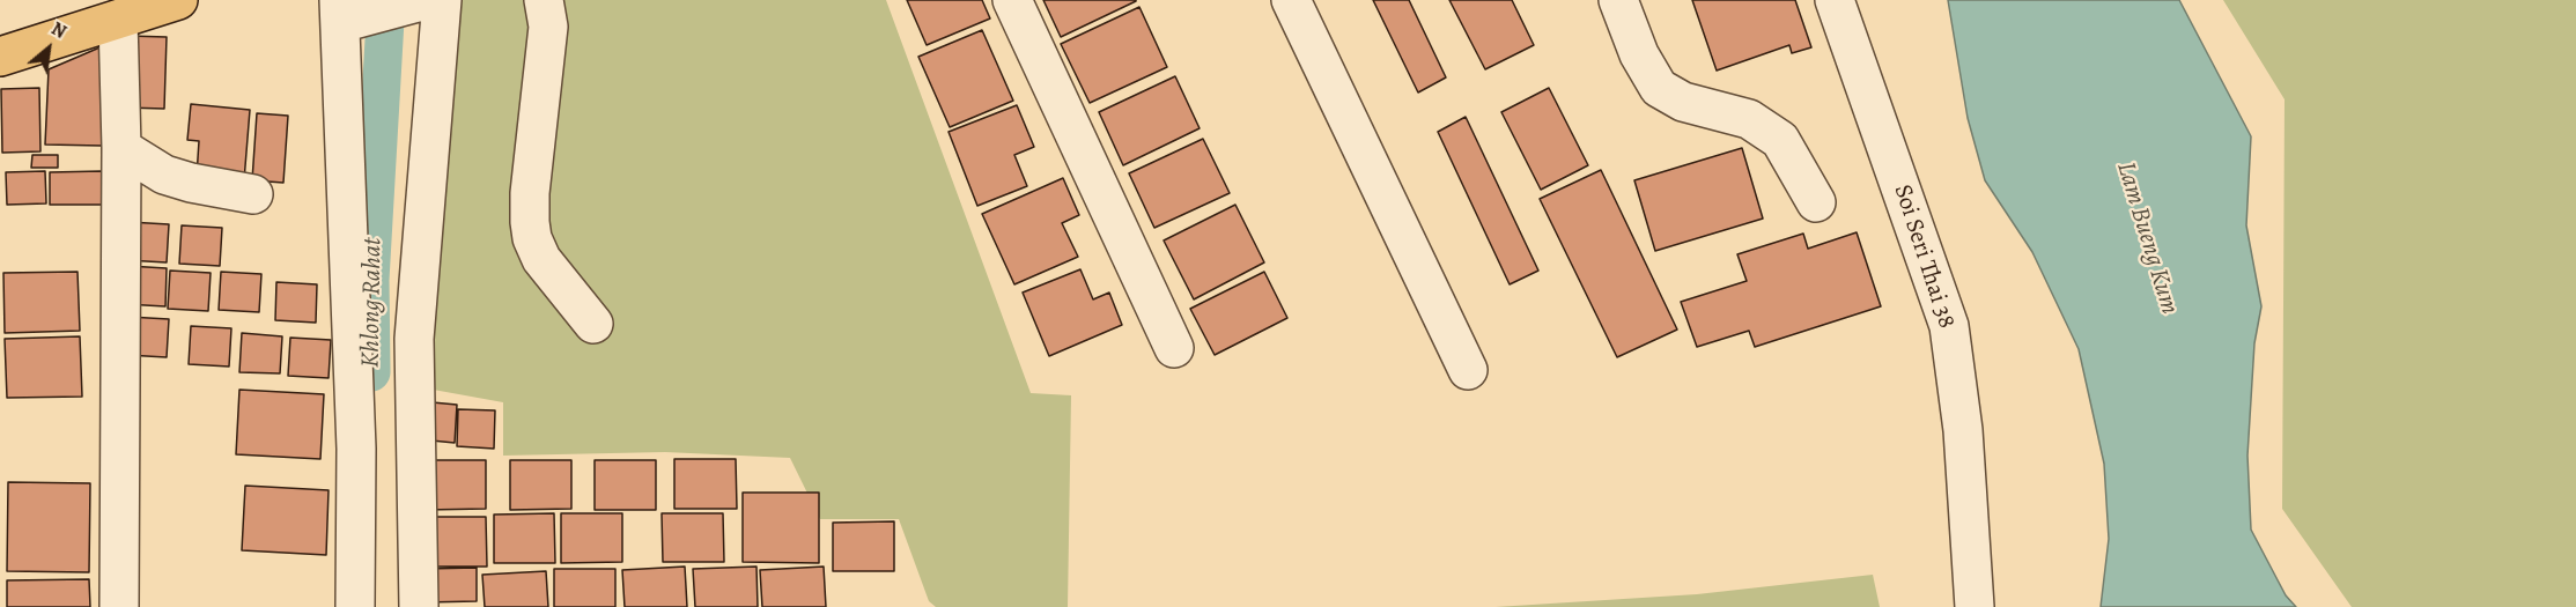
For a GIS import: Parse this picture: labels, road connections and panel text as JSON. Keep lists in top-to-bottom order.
{
  "streets": {
    "street": ["Soi Seri Thai 38"]
  },
  "water": ["Lam Bueng Kum", "Khlong Rahat"],
  "north": "top right"
}
